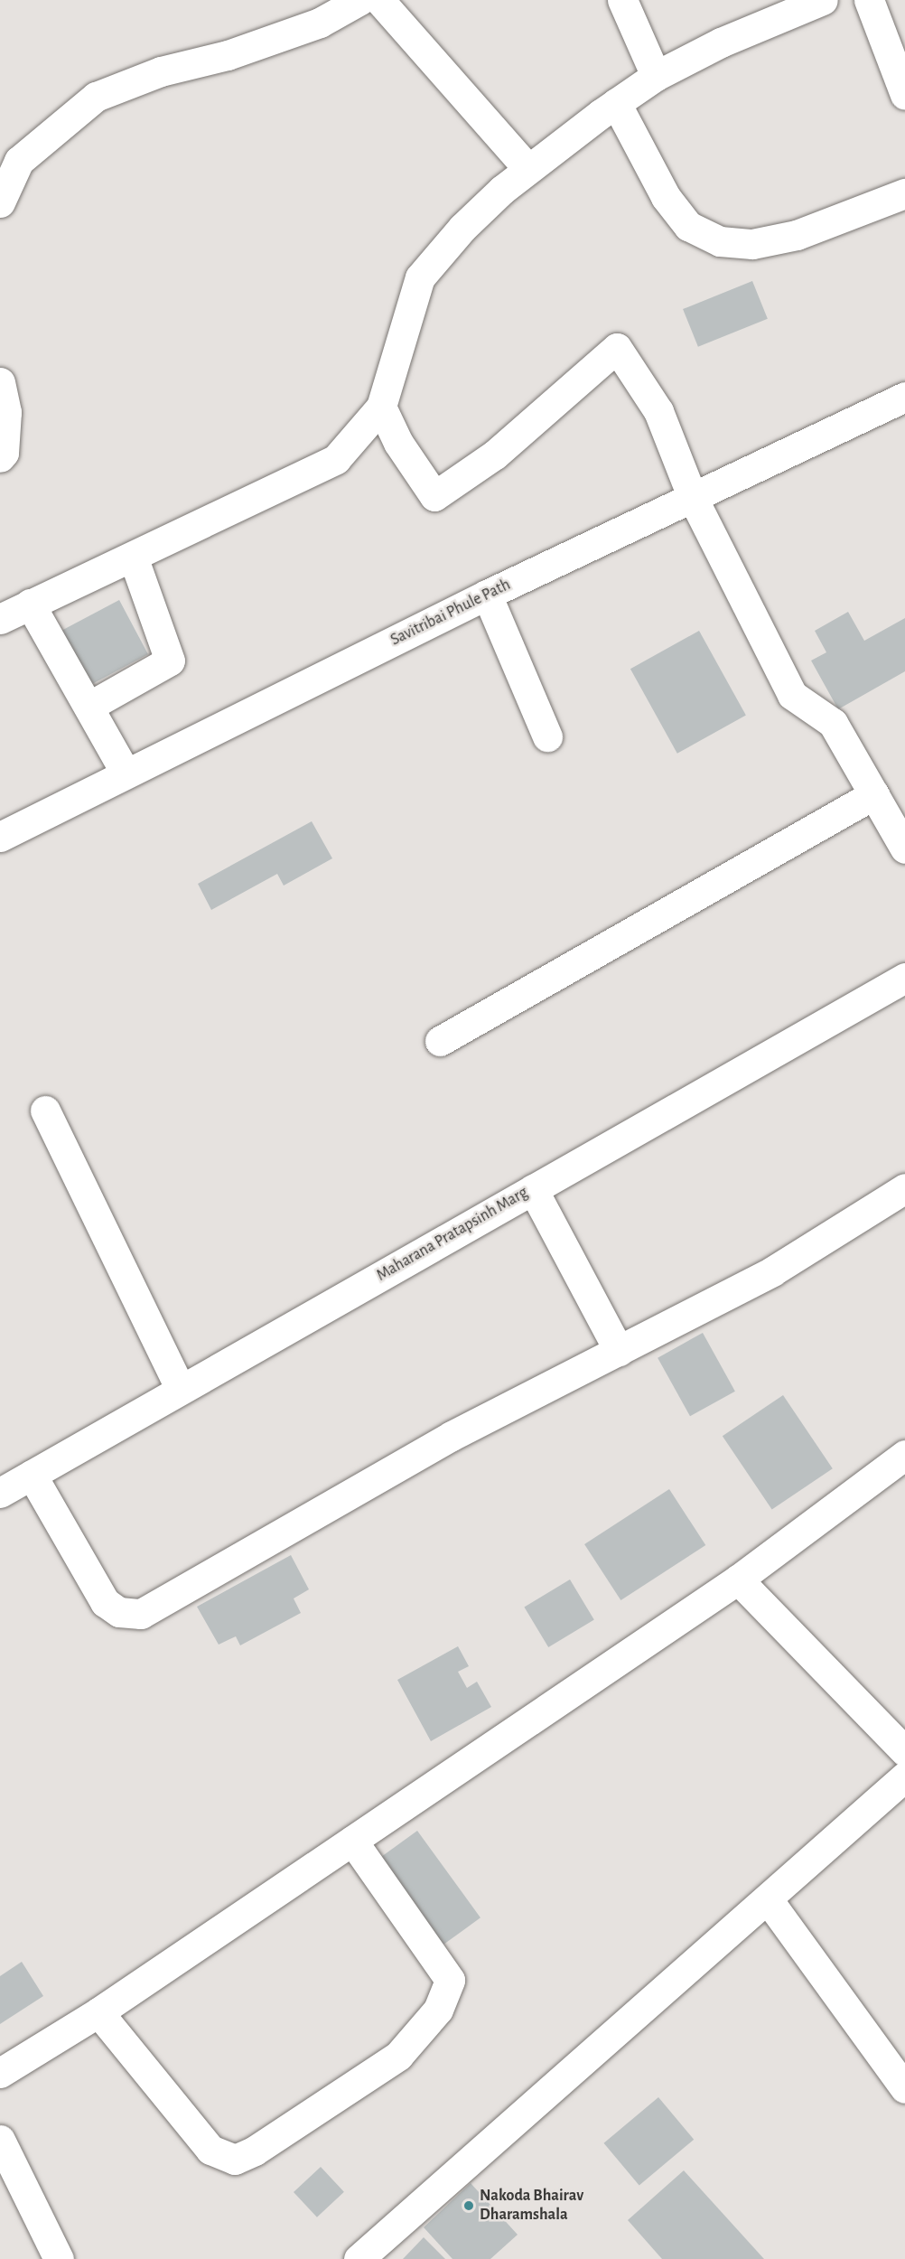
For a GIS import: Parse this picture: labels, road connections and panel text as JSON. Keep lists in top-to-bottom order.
{
  "streets": {
    "street": ["Savitribai Phule Path", "Maharana Pratapsinh Marg"]
  },
  "places": ["Nakoda Bhairav Dharamshala"]
}
